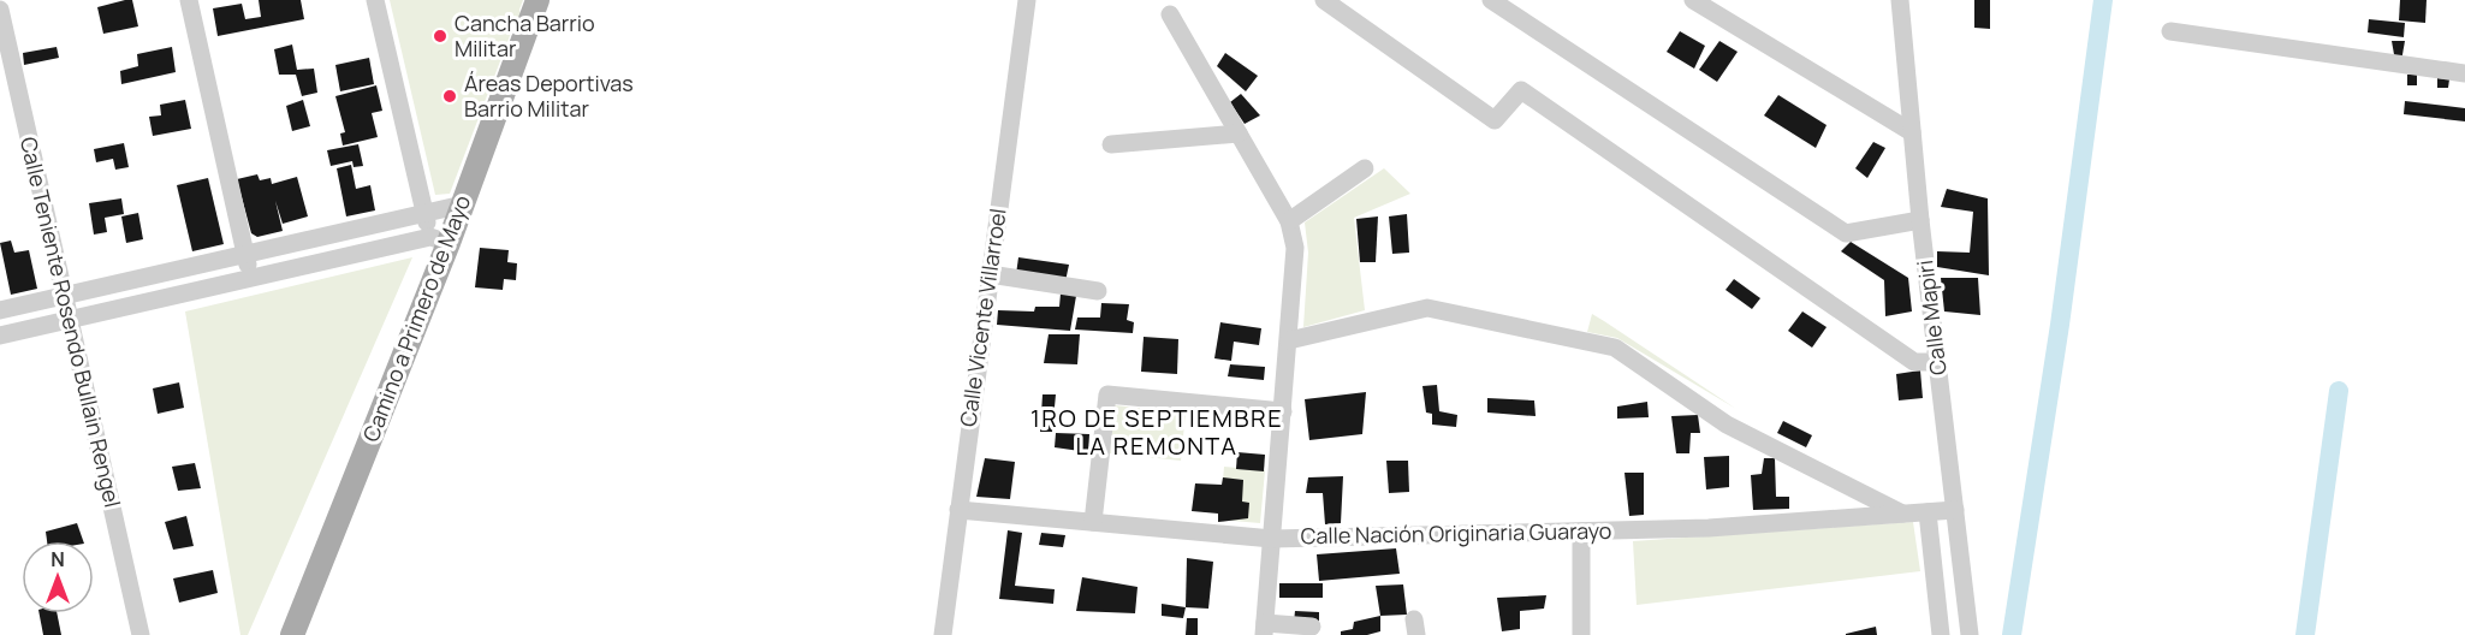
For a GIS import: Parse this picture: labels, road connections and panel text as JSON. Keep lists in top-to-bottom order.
{
  "streets": {
    "main road": ["Camino a Primero de Mayo"],
    "street": [
      "Calle Vicente Villarroel",
      "Calle Mapiri",
      "Calle Teniente Rosendo Bullain Rengel",
      "Calle Nación Originaria Guarayo"
    ]
  },
  "crossings": [
    ["Calle Vicente Villarroel", "Calle Nación Originaria Guarayo"],
    ["Calle Mapiri", "Calle Nación Originaria Guarayo"]
  ],
  "districts": ["1RO DE SEPTIEMBRE LA REMONTA"],
  "places": ["Cancha Barrio Militar", "Áreas Deportivas Barrio Militar"],
  "north": "top"
}
